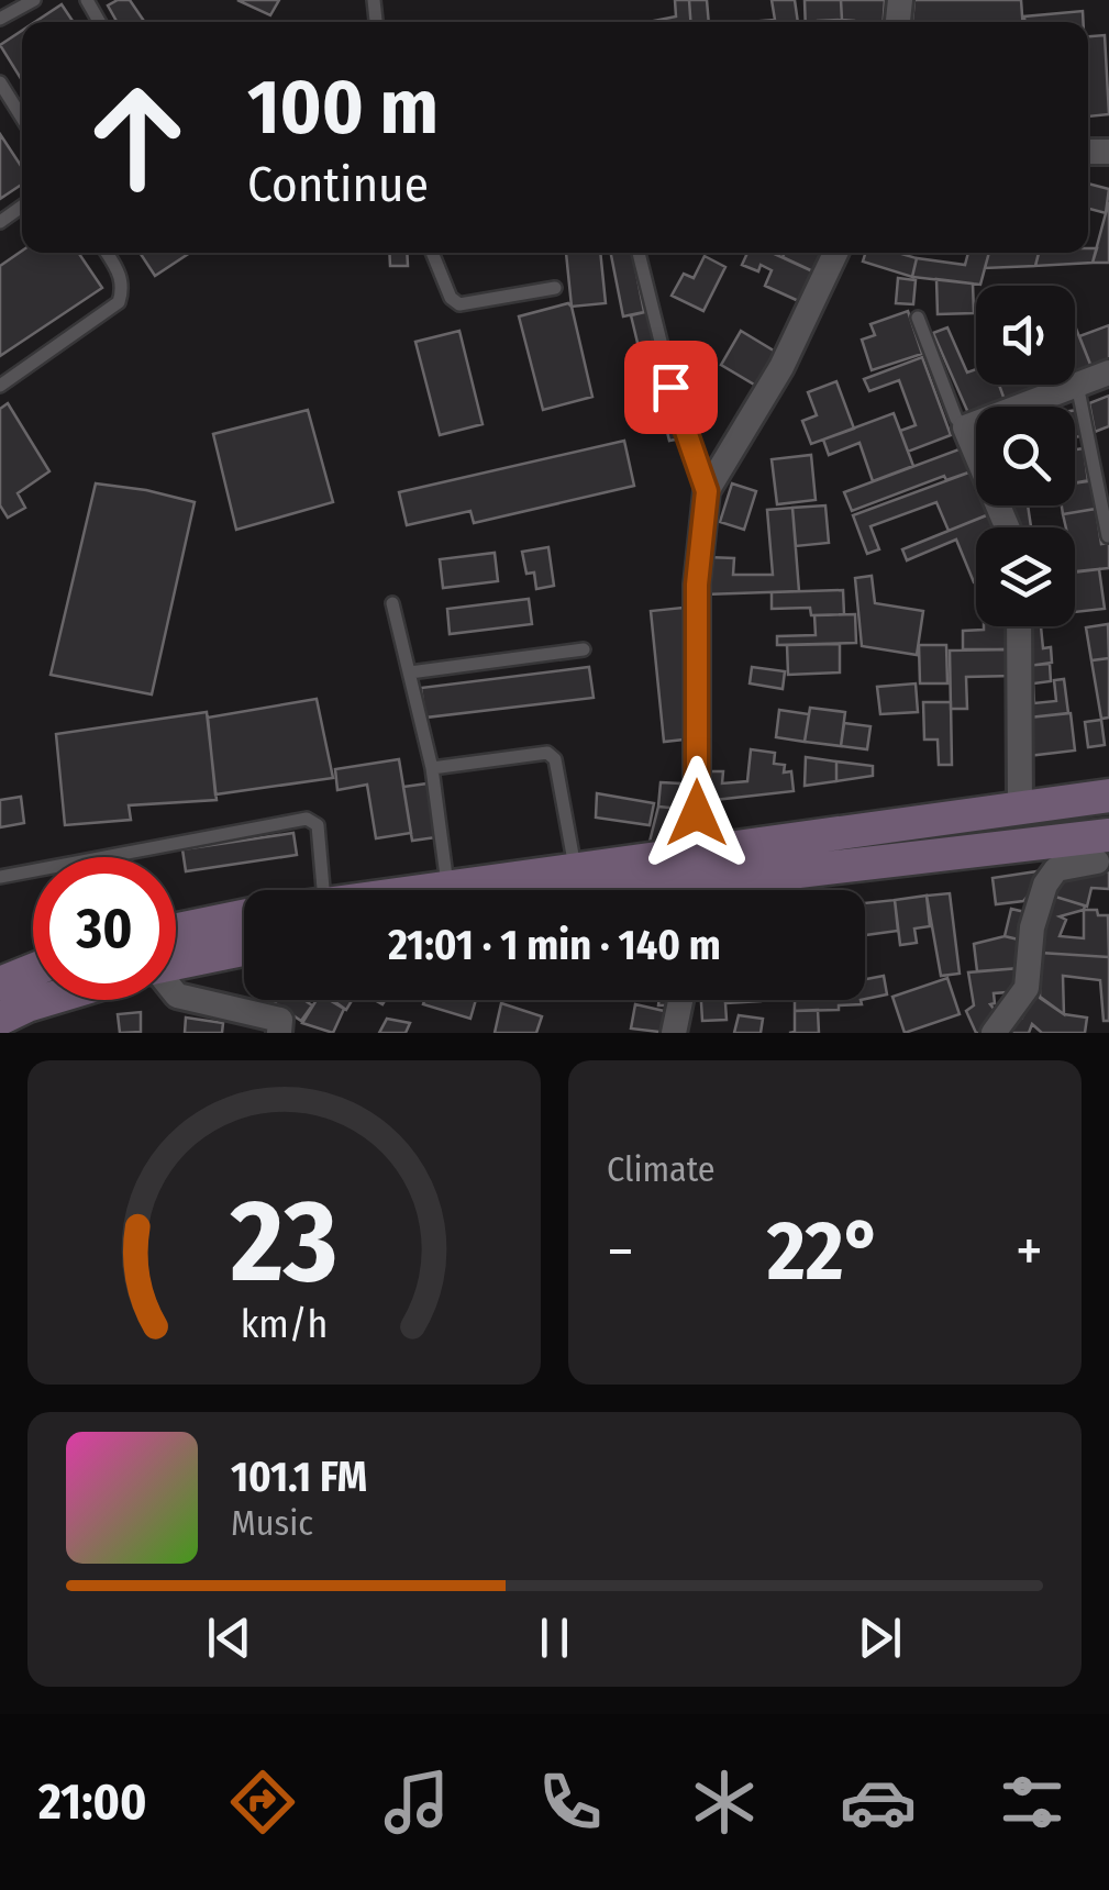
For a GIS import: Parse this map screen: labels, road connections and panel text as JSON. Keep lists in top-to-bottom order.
{
  "page": {
    "turn": ["100 m", "Continue"],
    "limit": "30",
    "trip": "21:01 · 1 min · 140 m",
    "tile": "Climate",
    "heat": ["−", "22°", "+"],
    "song": ["101.1 FM", "Music"],
    "tabs": "21:00",
    "gauge": ["23", "km/h"]
  }
}
